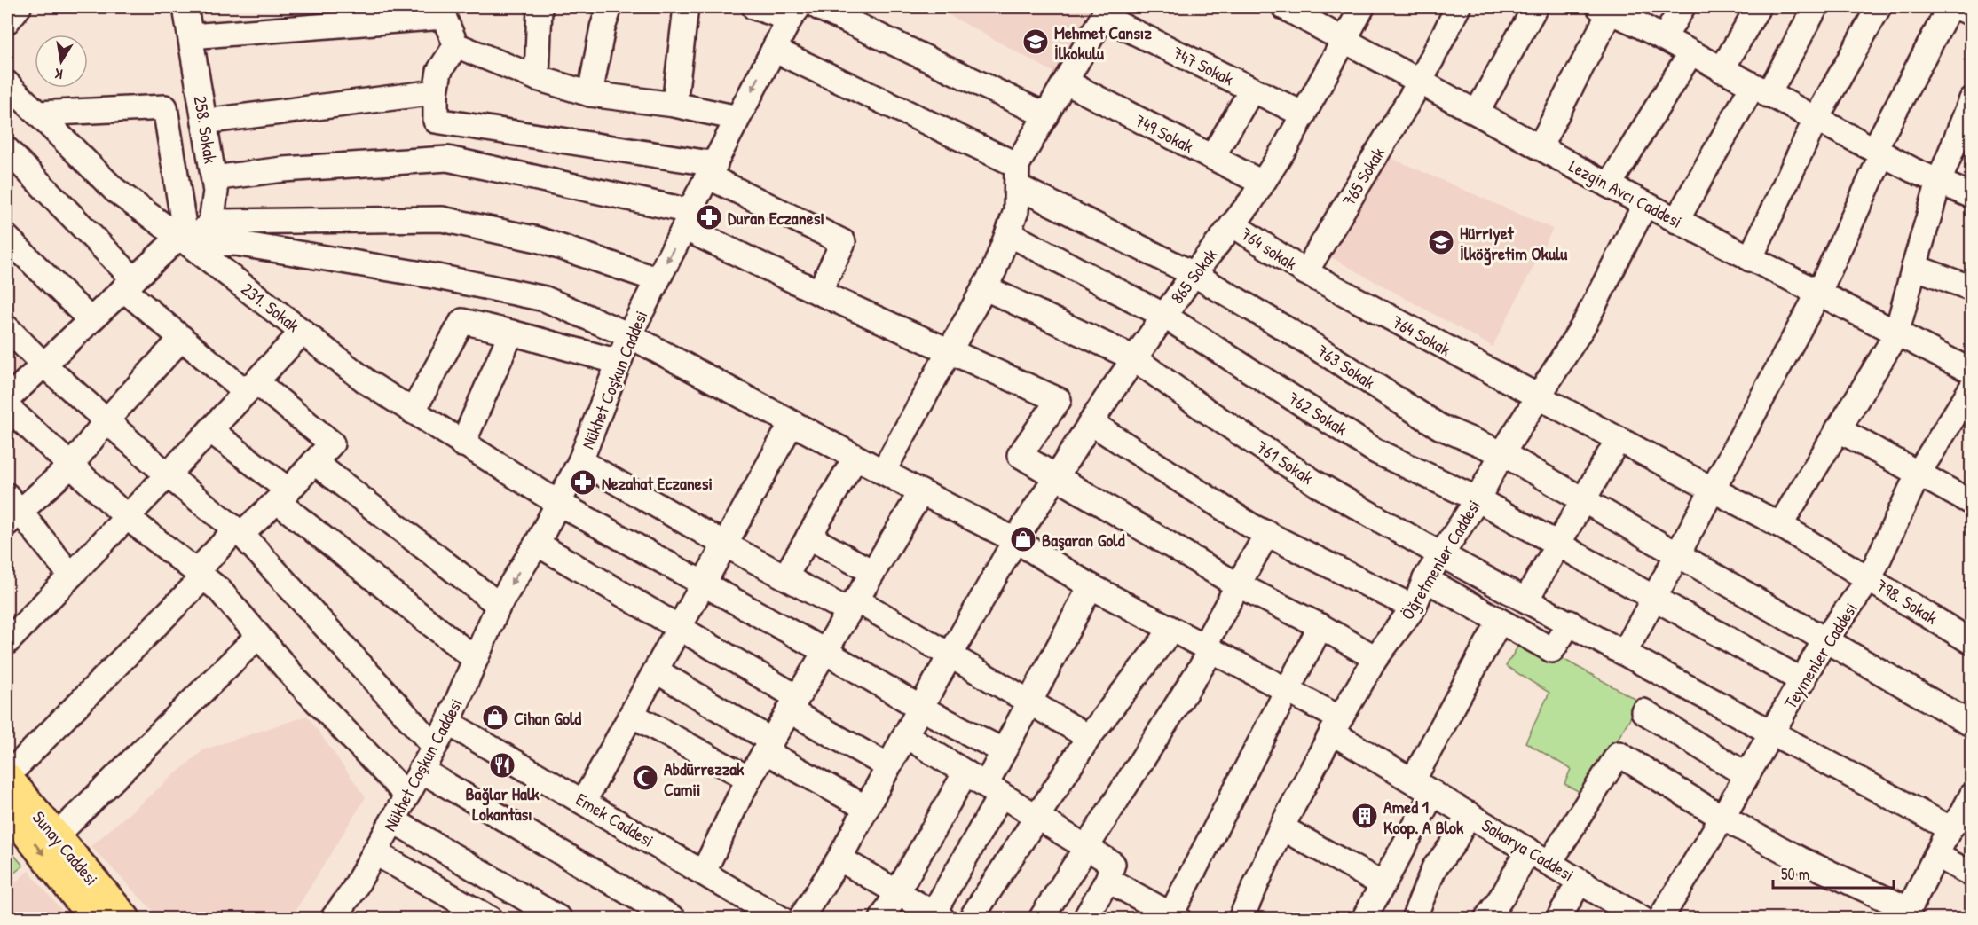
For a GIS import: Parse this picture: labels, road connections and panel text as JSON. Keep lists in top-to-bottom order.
{
  "streets": {
    "main road": ["Sunay Caddesi"],
    "street": [
      "747 Sokak",
      "258. Sokak",
      "749 Sokak",
      "765 Sokak",
      "Lezgin Avcı Caddesi",
      "764 sokak",
      "865 Sokak",
      "231. Sokak",
      "764 Sokak",
      "763 Sokak",
      "Nükhet Coşkun Caddesi",
      "762 Sokak",
      "761 Sokak",
      "Öğretmenler Caddesi",
      "798. Sokak",
      "Teymenler Caddesi",
      "Emek Caddesi",
      "Sakarya Caddesi"
    ]
  },
  "crossings": [
    ["747 Sokak", "865 Sokak"],
    ["749 Sokak", "865 Sokak"],
    ["765 Sokak", "Lezgin Avcı Caddesi"],
    ["765 Sokak", "764 sokak"],
    ["765 Sokak", "764 Sokak"],
    ["Lezgin Avcı Caddesi", "865 Sokak"],
    ["Lezgin Avcı Caddesi", "Öğretmenler Caddesi"],
    ["764 sokak", "865 Sokak"],
    ["764 sokak", "764 Sokak"],
    ["865 Sokak", "231. Sokak"],
    ["865 Sokak", "763 Sokak"],
    ["865 Sokak", "762 Sokak"],
    ["865 Sokak", "761 Sokak"],
    ["865 Sokak", "Sakarya Caddesi"],
    ["231. Sokak", "Nükhet Coşkun Caddesi"],
    ["231. Sokak", "Sakarya Caddesi"],
    ["764 Sokak", "Öğretmenler Caddesi"],
    ["764 Sokak", "798. Sokak"],
    ["763 Sokak", "Nükhet Coşkun Caddesi"],
    ["763 Sokak", "Öğretmenler Caddesi"],
    ["763 Sokak", "Teymenler Caddesi"],
    ["Nükhet Coşkun Caddesi", "Emek Caddesi"],
    ["Nükhet Coşkun Caddesi", "Sakarya Caddesi"],
    ["762 Sokak", "Öğretmenler Caddesi"],
    ["762 Sokak", "Teymenler Caddesi"],
    ["761 Sokak", "Öğretmenler Caddesi"],
    ["761 Sokak", "Teymenler Caddesi"],
    ["Öğretmenler Caddesi", "Sakarya Caddesi"],
    ["798. Sokak", "Teymenler Caddesi"]
  ],
  "places": {
    "school or university": ["Mehmet Cansız İlkokulu", "Hürriyet İlköğretim Okulu"],
    "pharmacy": ["Duran Eczanesi", "Nezahat Eczanesi"],
    "shop": ["Başaran Gold", "Cihan Gold"],
    "restaurant": ["Bağlar Halk Lokantası"],
    "mosque": ["Abdürrezzak Camii"],
    "building": ["Amed 1 Koop. A Blok"]
  },
  "scale_bar": "50 m",
  "north": "bottom"
}
